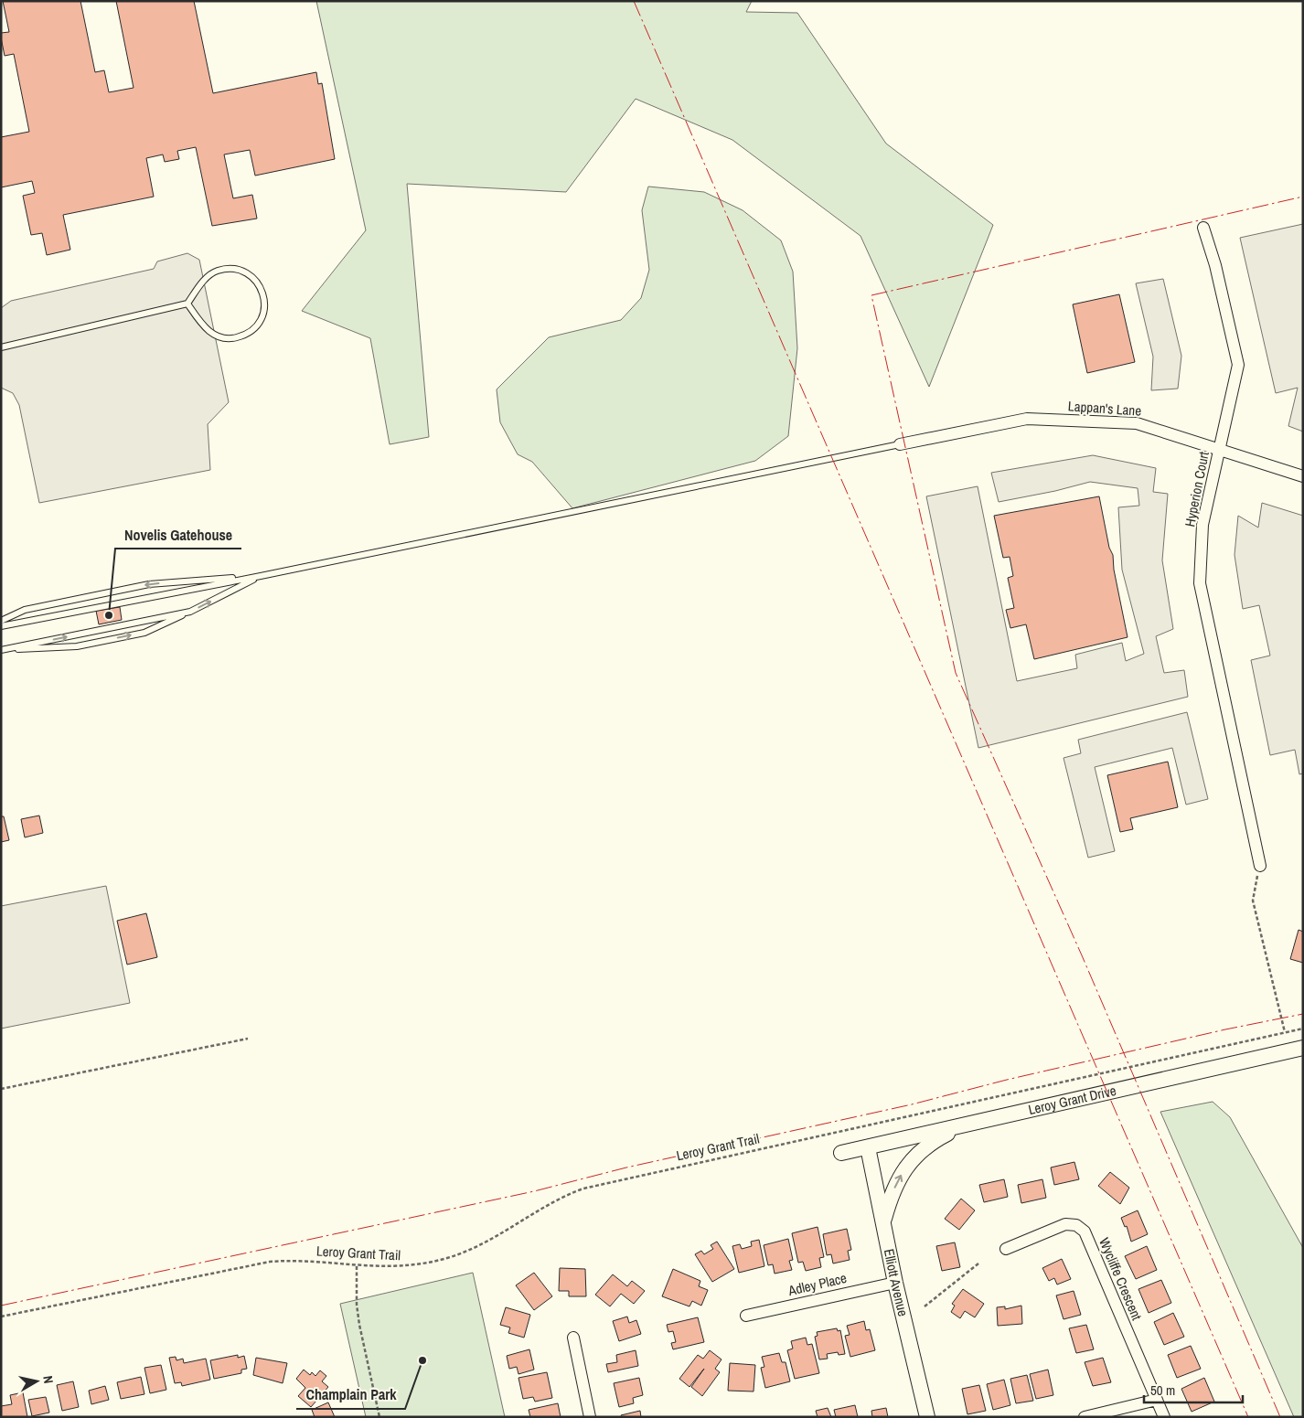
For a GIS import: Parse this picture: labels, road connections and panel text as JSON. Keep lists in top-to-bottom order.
{
  "streets": {
    "street": [
      "Lappan's Lane",
      "Hyperion Court",
      "Leroy Grant Drive",
      "Wycliffe Crescent",
      "Elliott Avenue",
      "Adley Place"
    ],
    "path": ["Leroy Grant Trail"]
  },
  "crossings": [
    ["Lappan's Lane", "Hyperion Court"],
    ["Leroy Grant Drive", "Elliott Avenue"],
    ["Elliott Avenue", "Adley Place"]
  ],
  "places": ["Novelis Gatehouse", "Champlain Park"],
  "scale_bar": "50 m",
  "north": "right"
}
